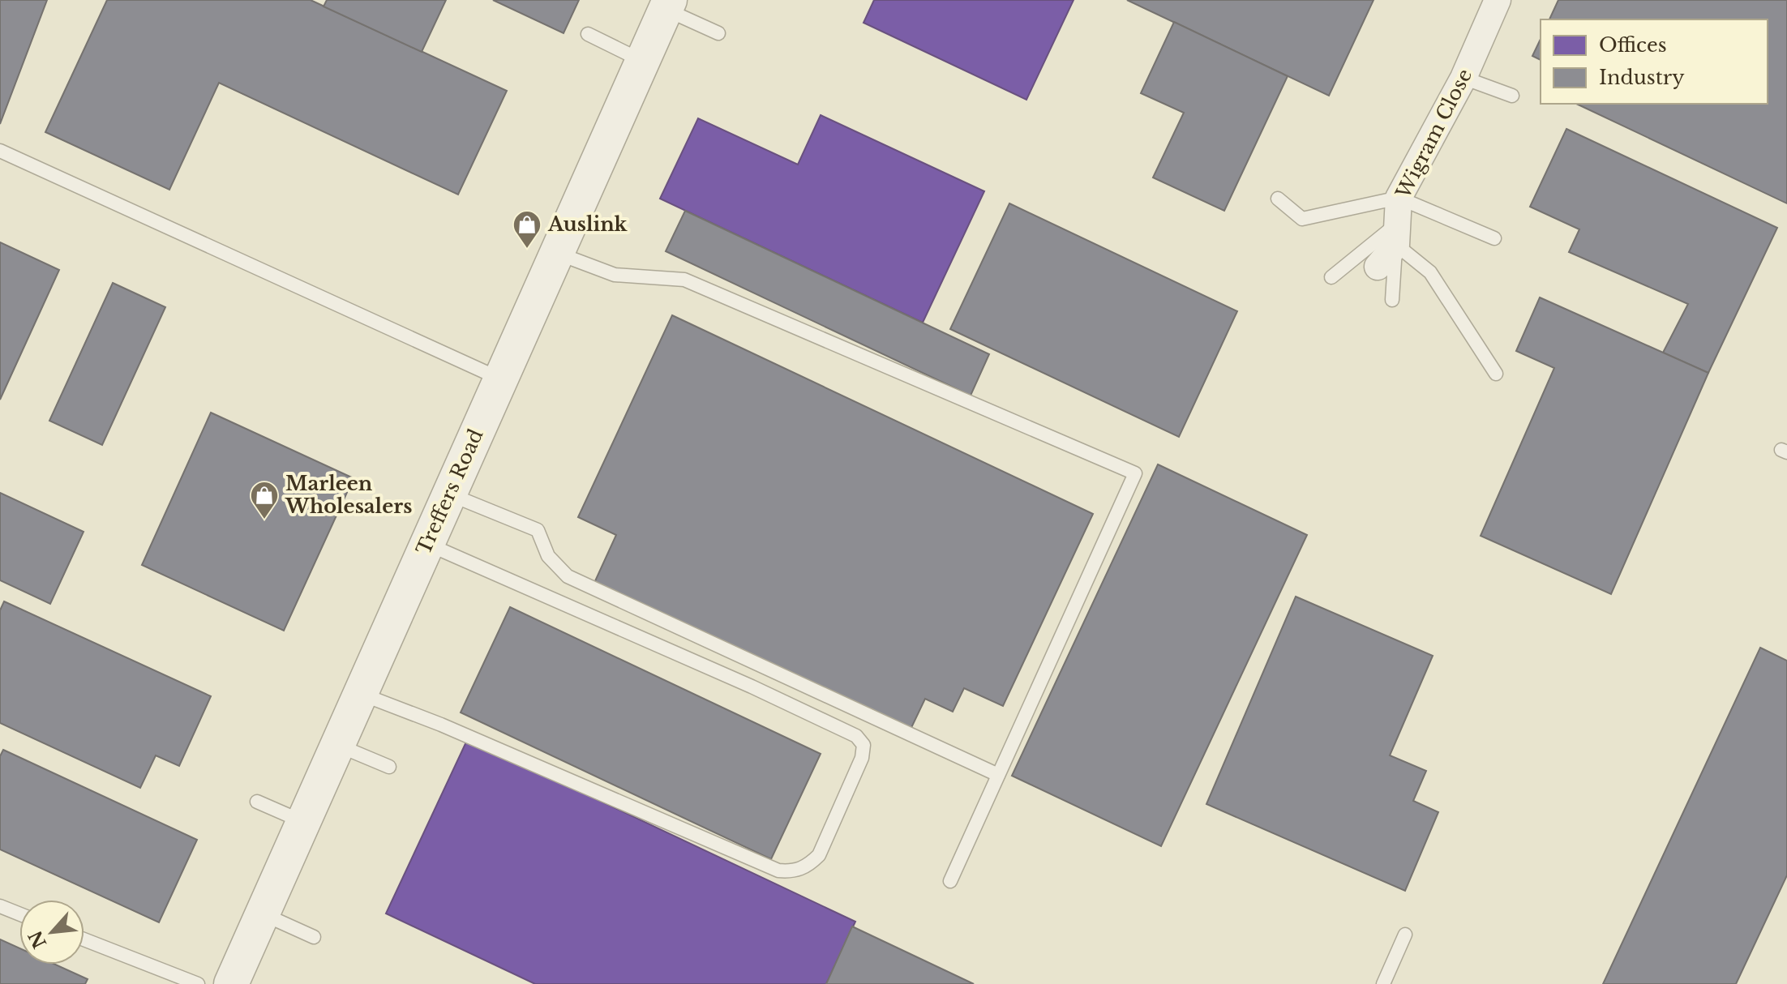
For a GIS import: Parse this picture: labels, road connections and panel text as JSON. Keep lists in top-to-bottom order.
{
  "streets": {
    "street": ["Wigram Close", "Treffers Road"]
  },
  "places": {
    "shop": ["Auslink", "Marleen Wholesalers"]
  },
  "legend": ["Offices", "Industry"],
  "north": "bottom left"
}
